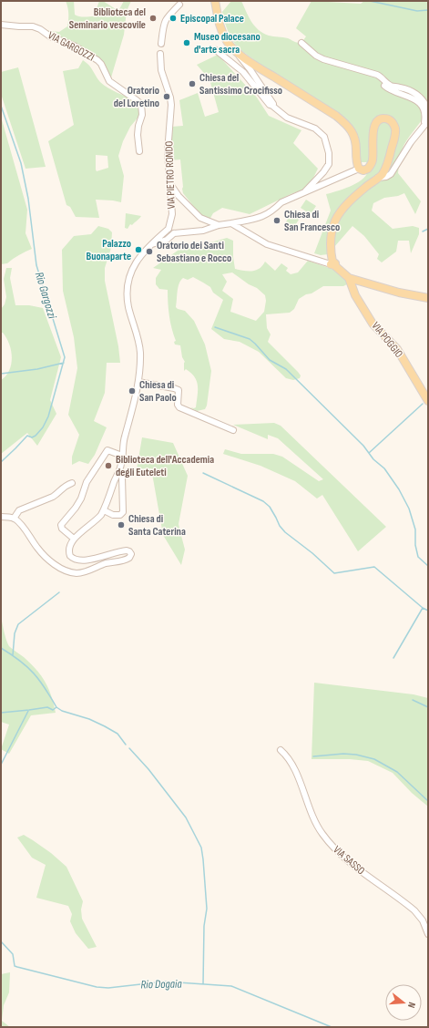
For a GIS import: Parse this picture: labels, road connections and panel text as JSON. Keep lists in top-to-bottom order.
{
  "streets": {
    "main road": ["VIA POGGIO"],
    "street": ["VIA GARGOZZI", "VIA PIETRO RONDO", "VIA SASSO"]
  },
  "water": ["Rio Gargozzi", "Rio Dogaia"],
  "places": [
    "Biblioteca del Seminario vescovile",
    "Episcopal Palace",
    "Museo diocesano d'arte sacra",
    "Chiesa del Santissimo Crocifisso",
    "Oratorio del Loretino",
    "Chiesa di San Francesco",
    "Palazzo Buonaparte",
    "Oratorio dei Santi Sebastiano e Rocco",
    "Chiesa di San Paolo",
    "Biblioteca dell'Accademia degli Euteleti",
    "Chiesa di Santa Caterina"
  ],
  "north": "right"
}
